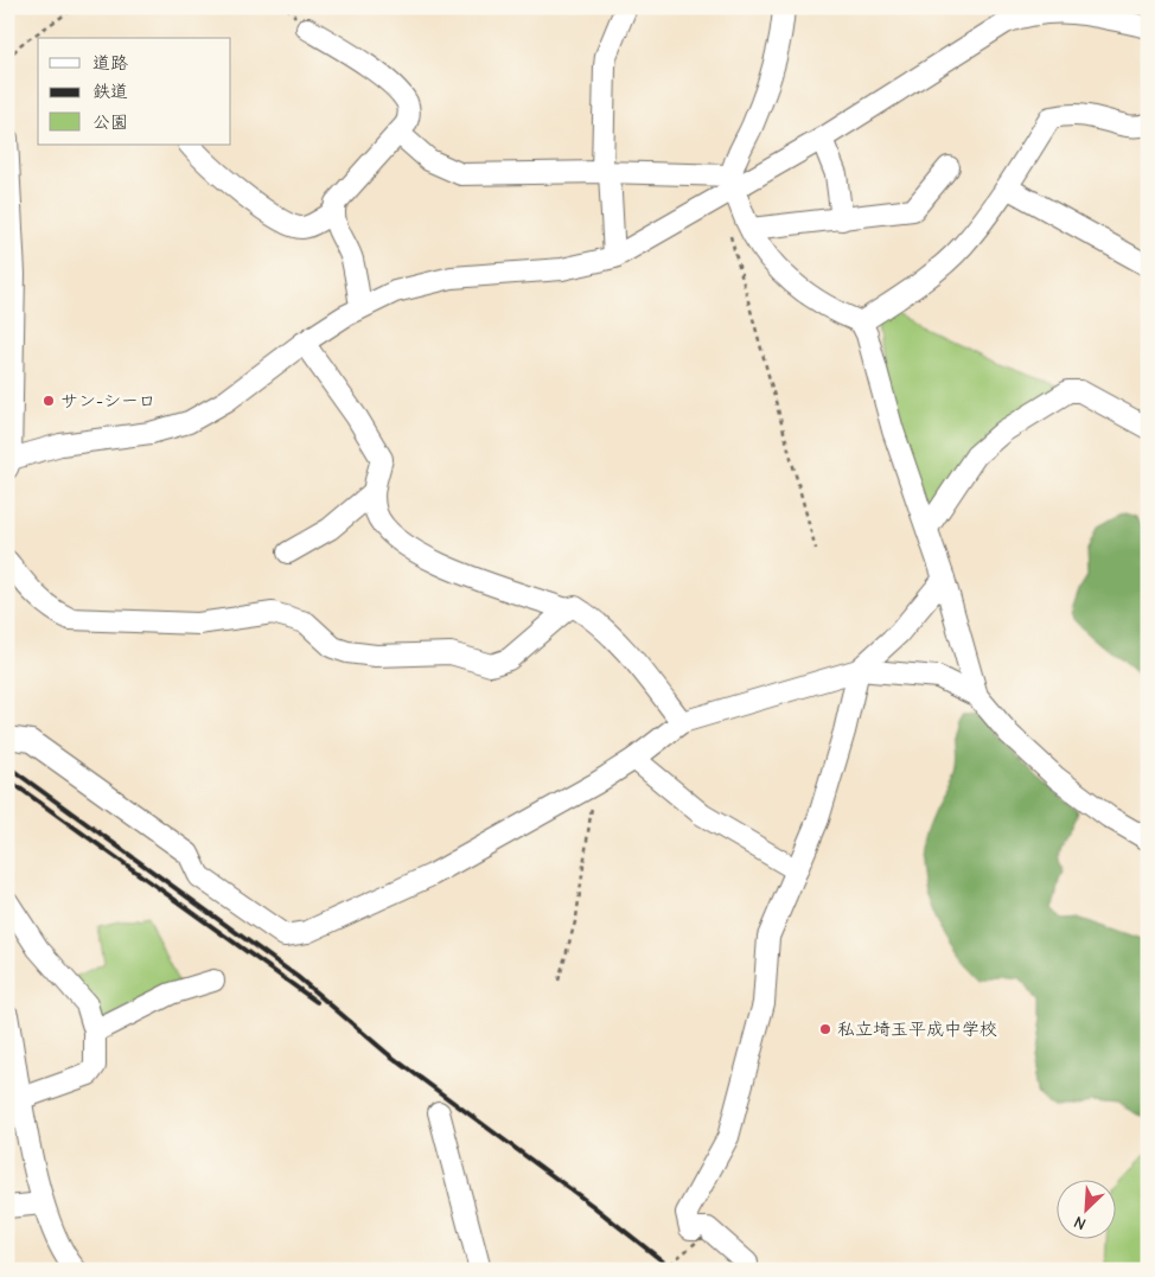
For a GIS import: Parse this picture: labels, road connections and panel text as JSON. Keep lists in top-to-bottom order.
{
  "places": ["サン-シーロ", "私立埼玉平成中学校"],
  "legend": ["道路", "鉄道", "公園"],
  "north": "bottom left"
}
